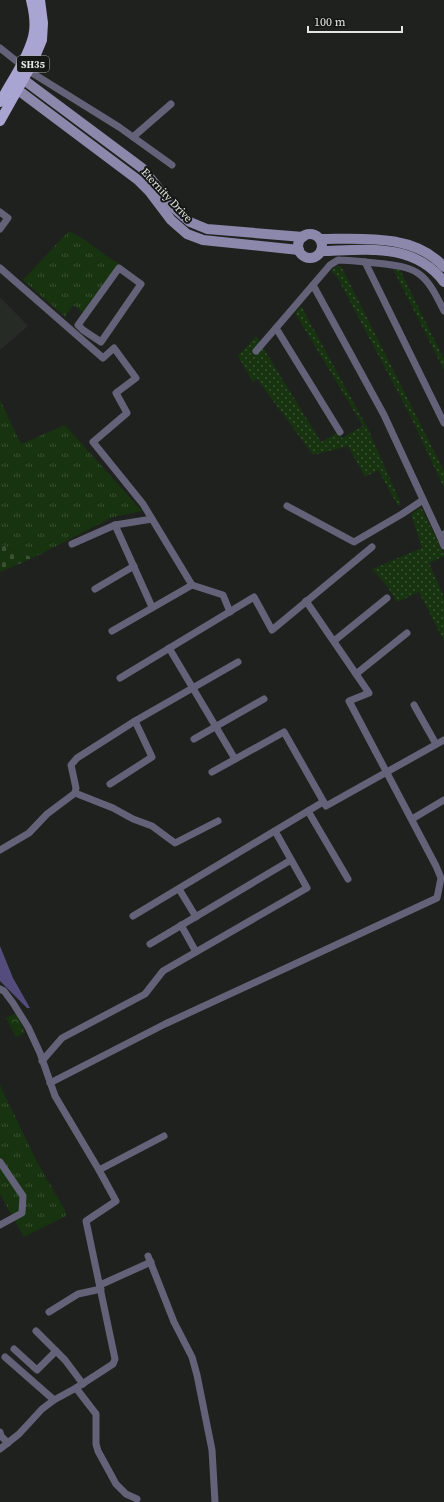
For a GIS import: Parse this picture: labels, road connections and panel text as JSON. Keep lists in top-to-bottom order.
{
  "streets": {
    "main road": ["SH35"],
    "street": ["Eternity Drive"]
  },
  "crossings": [
    ["SH35", "Eternity Drive"]
  ],
  "scale_bar": "100 m"
}
